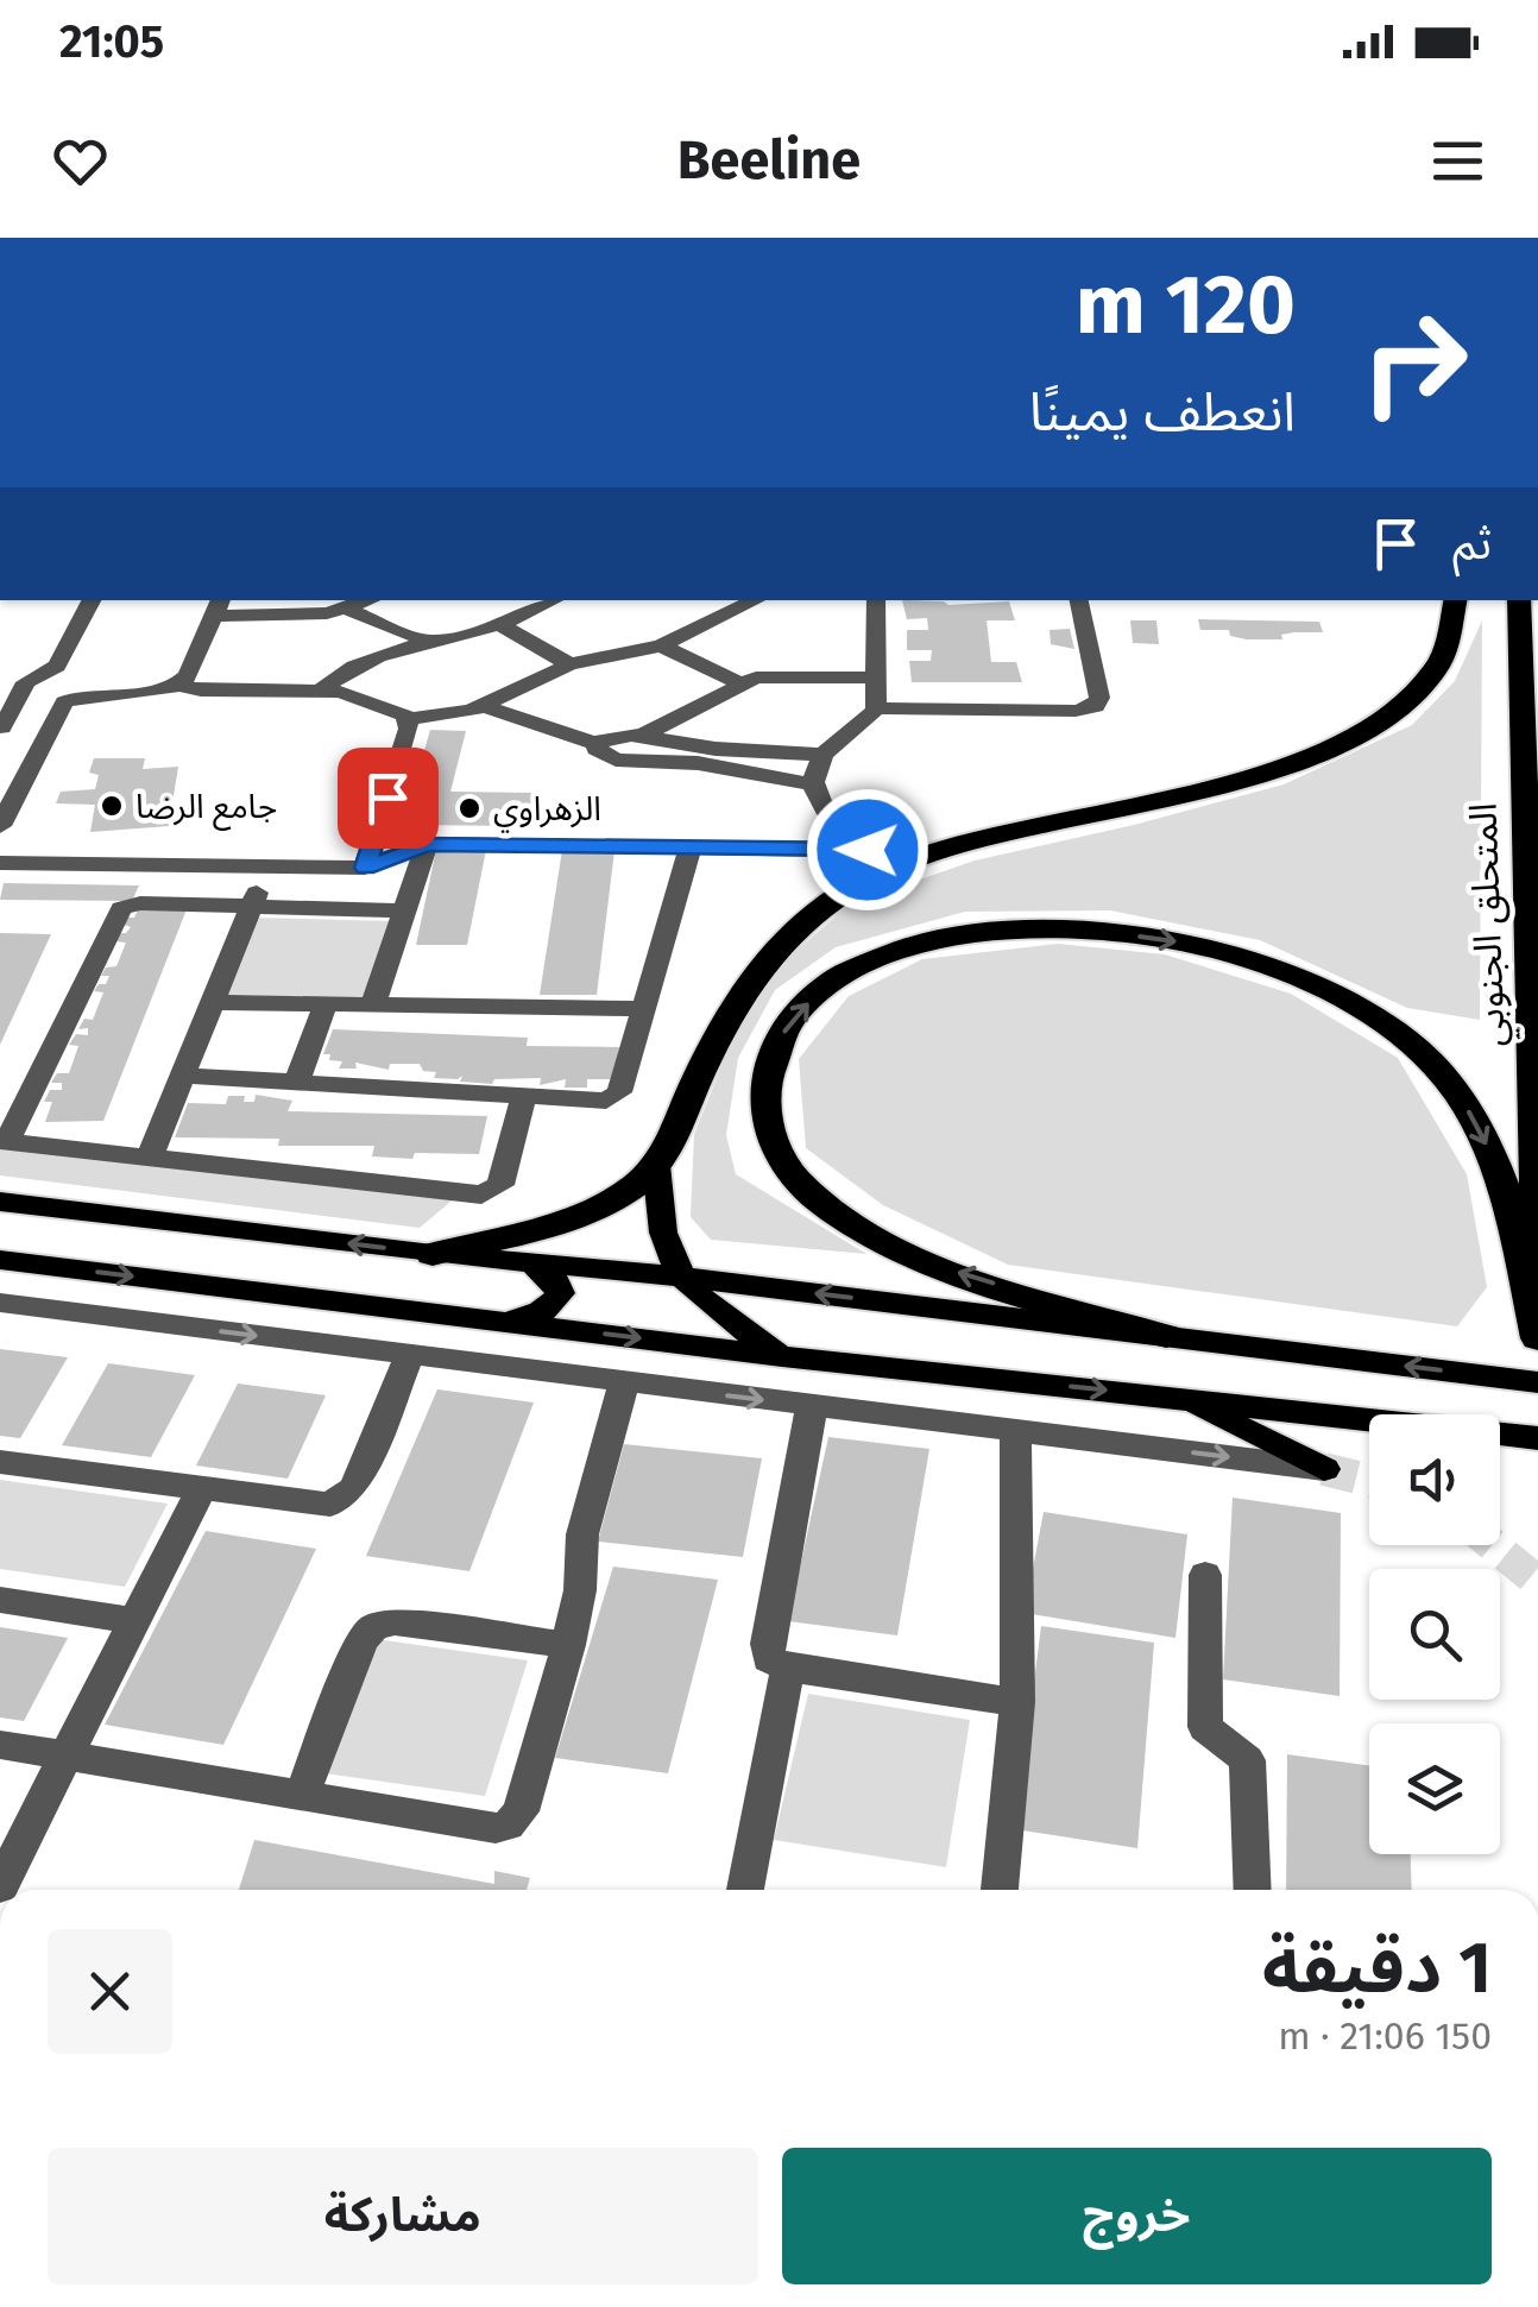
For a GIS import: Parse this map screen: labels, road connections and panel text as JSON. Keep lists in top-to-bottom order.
{
  "streets": {
    "highway": ["المتحلق الجنوبي"]
  },
  "places": ["جامع الرضا", "الزهراوي"],
  "page": {
    "status": "21:05",
    "header": "Beeline",
    "turn": ["120 m", "انعطف يمينًا"],
    "then": "ثم",
    "heading": ["1 دقيقة", "150 m · 21:06"],
    "buttons": ["خروج", "مشاركة"]
  }
}
